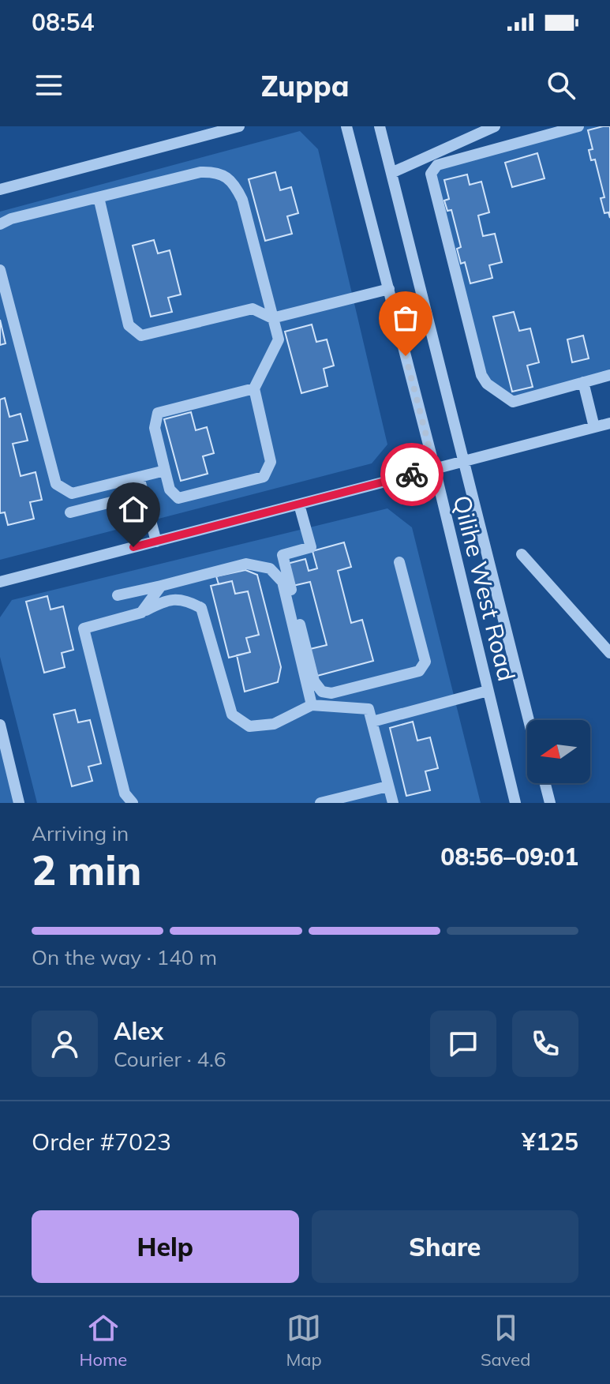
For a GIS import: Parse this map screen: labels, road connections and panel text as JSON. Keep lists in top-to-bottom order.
{
  "streets": {
    "street": ["Qilihe West Road"]
  },
  "north": "left",
  "page": {
    "status": "08:54",
    "header": "Zuppa",
    "heading": ["2 min", "Arriving in", "08:56–09:01"],
    "panel": [
      "Alex",
      "Courier · 4.6",
      "Order #7023",
      "¥125"
    ],
    "bar": "On the way · 140 m",
    "buttons": ["Help", "Share"],
    "tabs": ["Home", "Map", "Saved"]
  }
}
